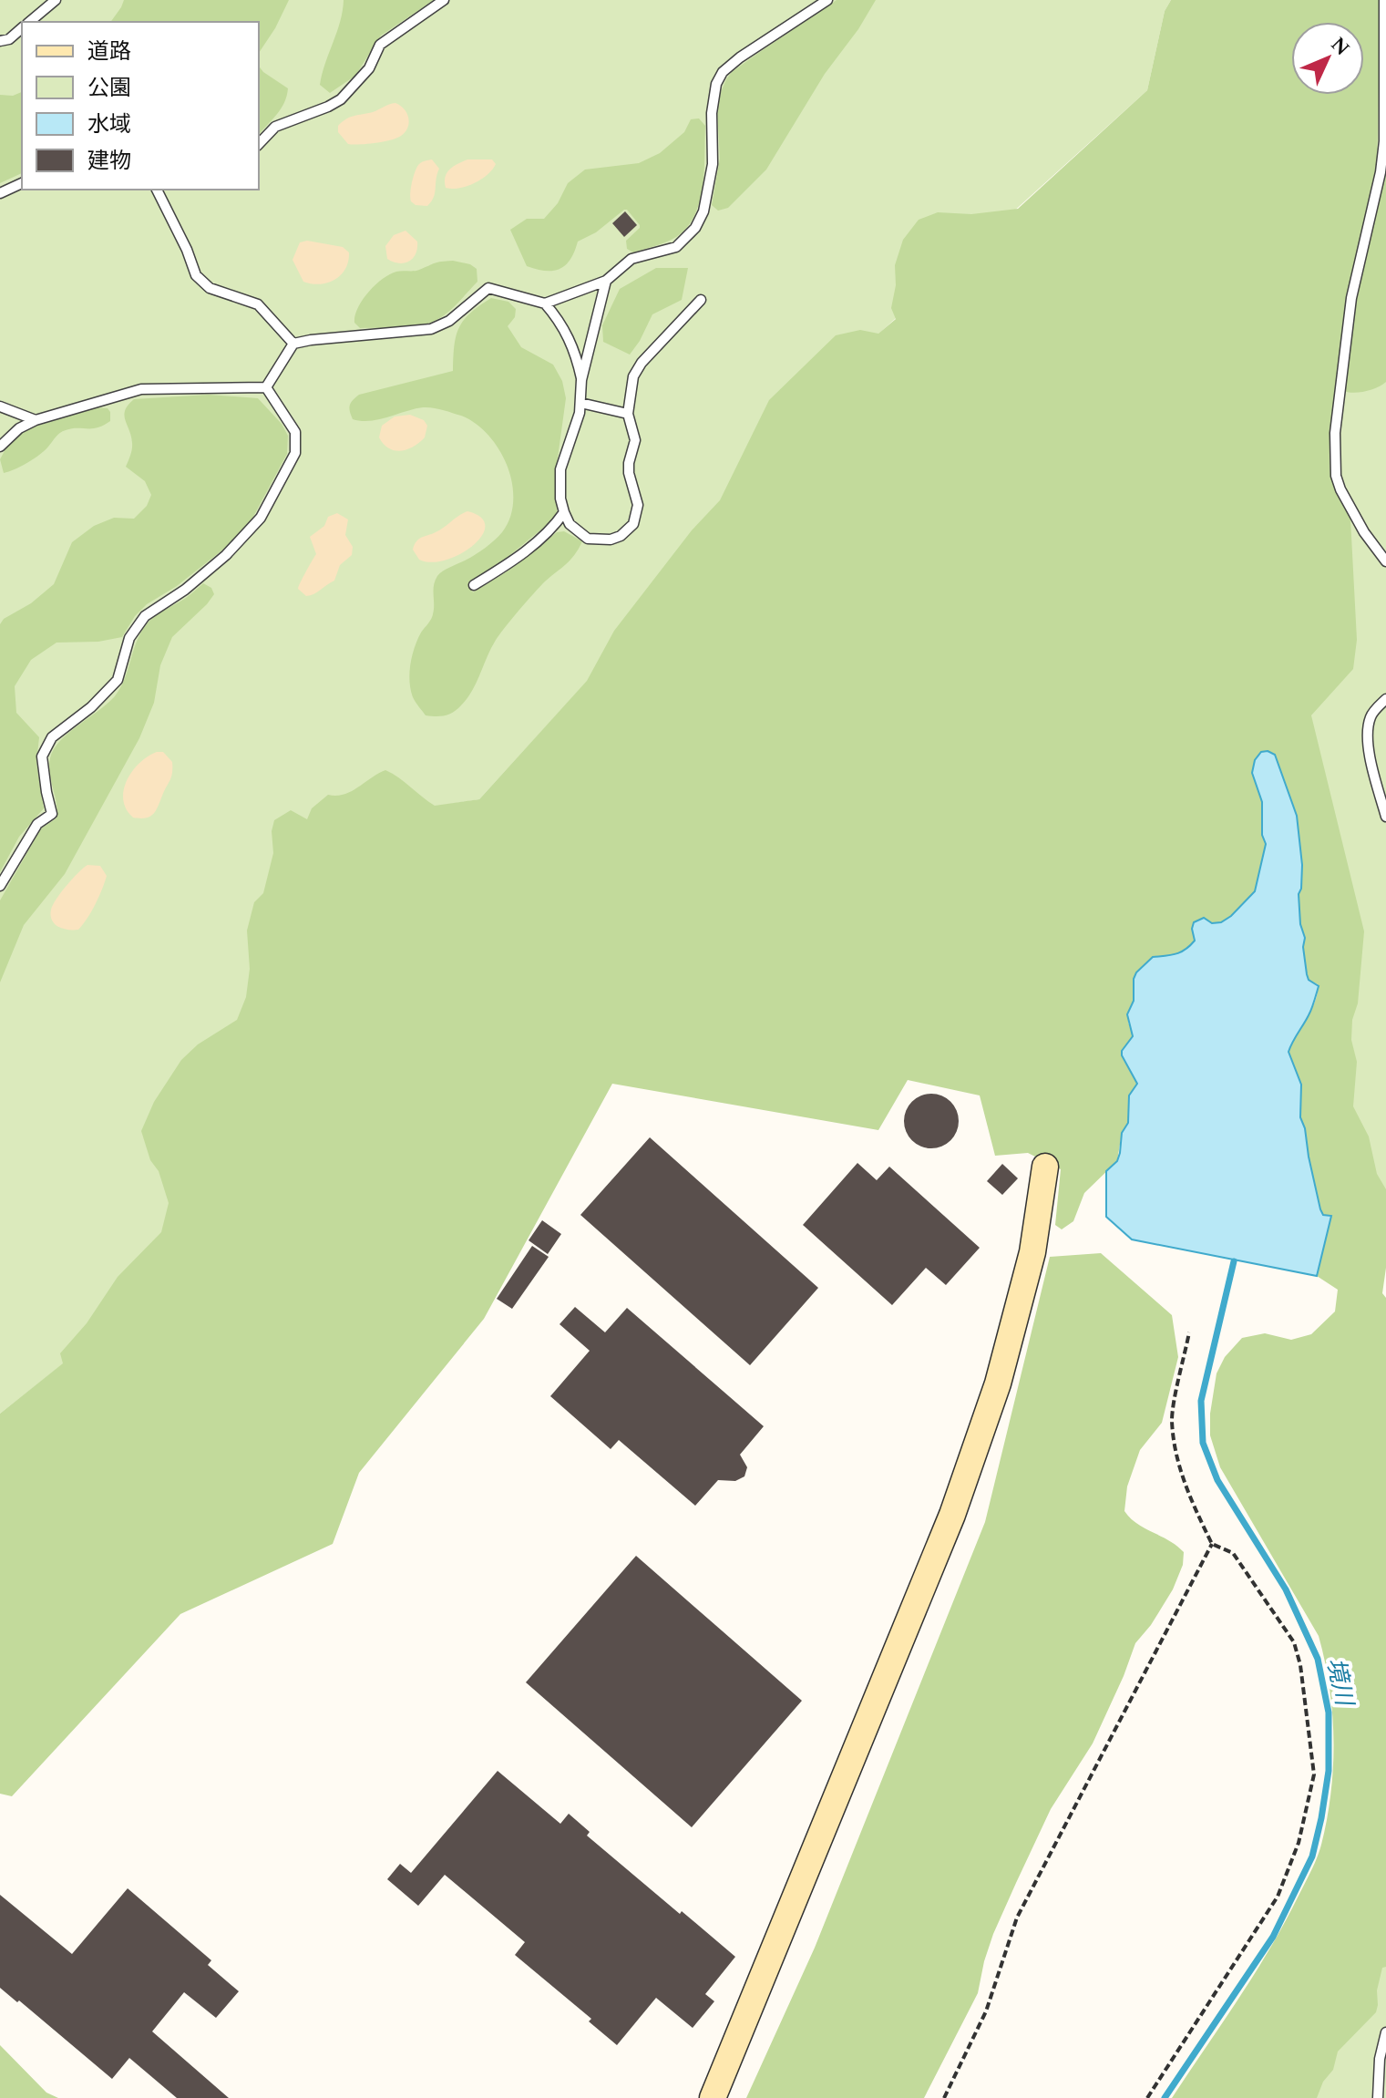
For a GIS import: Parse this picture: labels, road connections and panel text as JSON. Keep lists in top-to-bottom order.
{
  "water": ["境川"],
  "legend": [
    "道路",
    "公園",
    "水域",
    "建物"
  ],
  "north": "top right"
}
